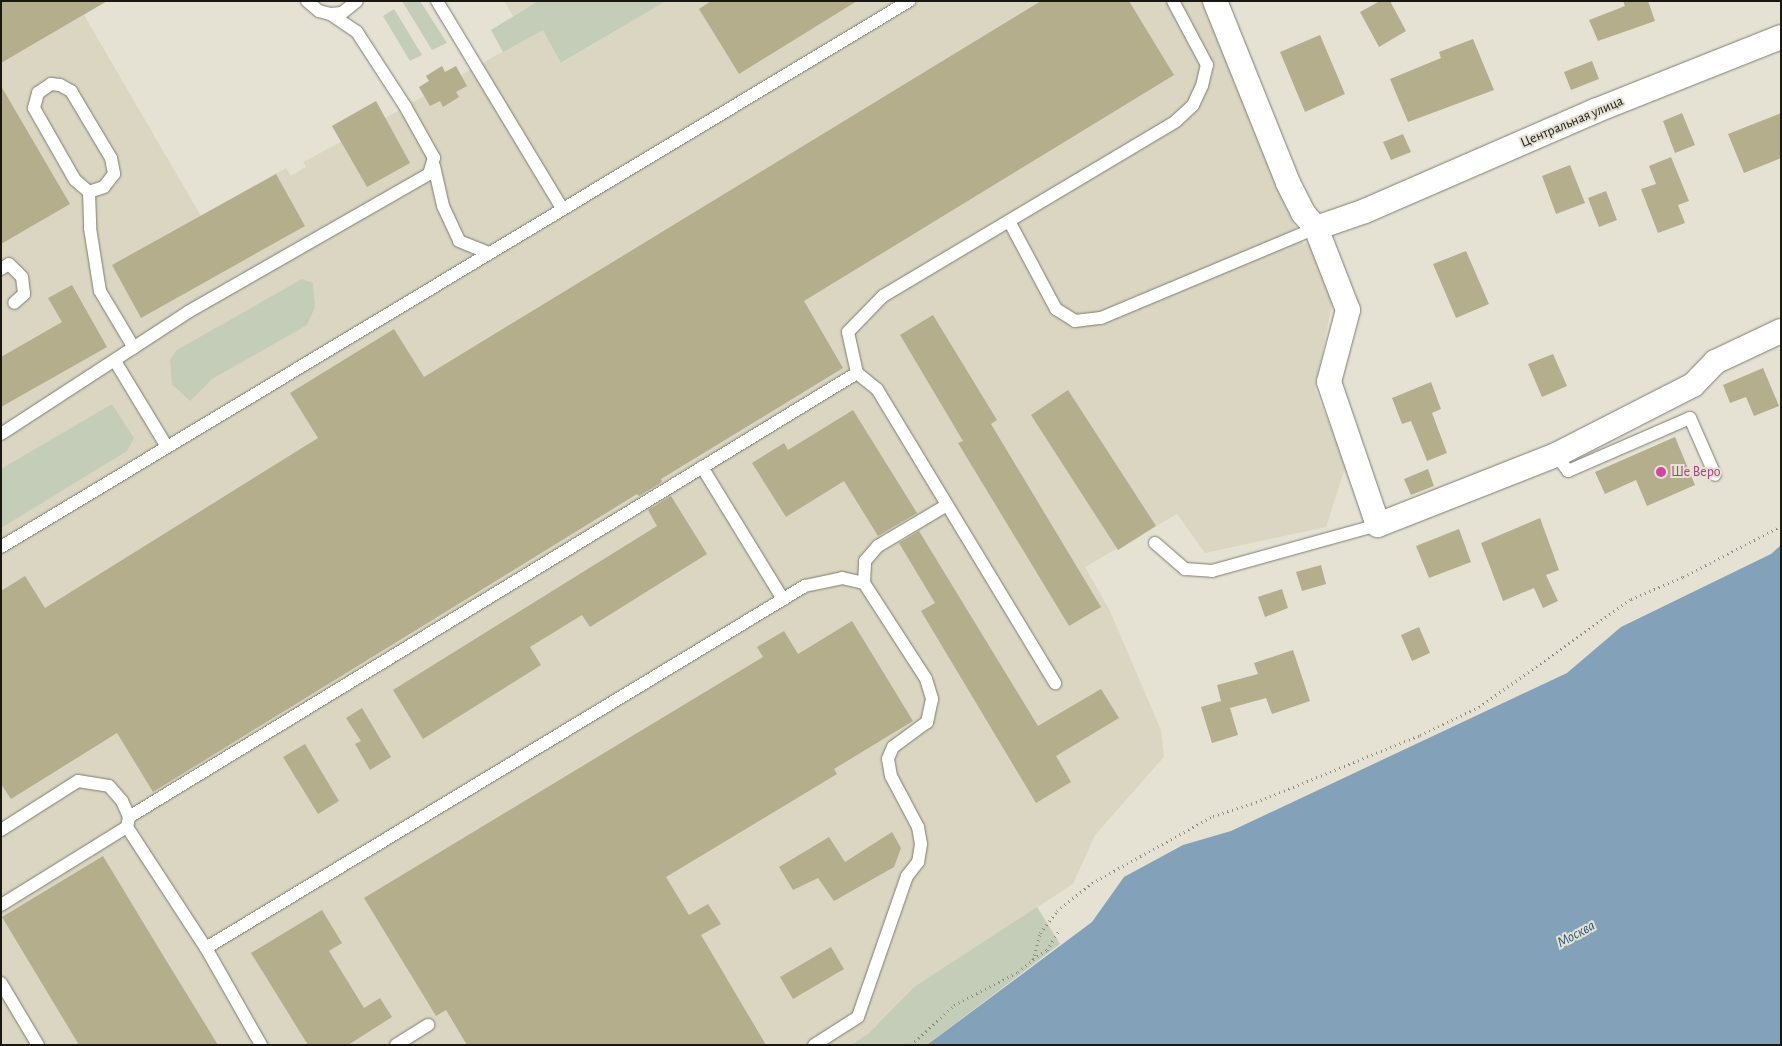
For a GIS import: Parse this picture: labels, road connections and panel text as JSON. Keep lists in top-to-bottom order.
{
  "streets": {
    "street": ["Центральная улица"]
  },
  "water": ["Москва"],
  "places": ["Ше Веро"]
}
